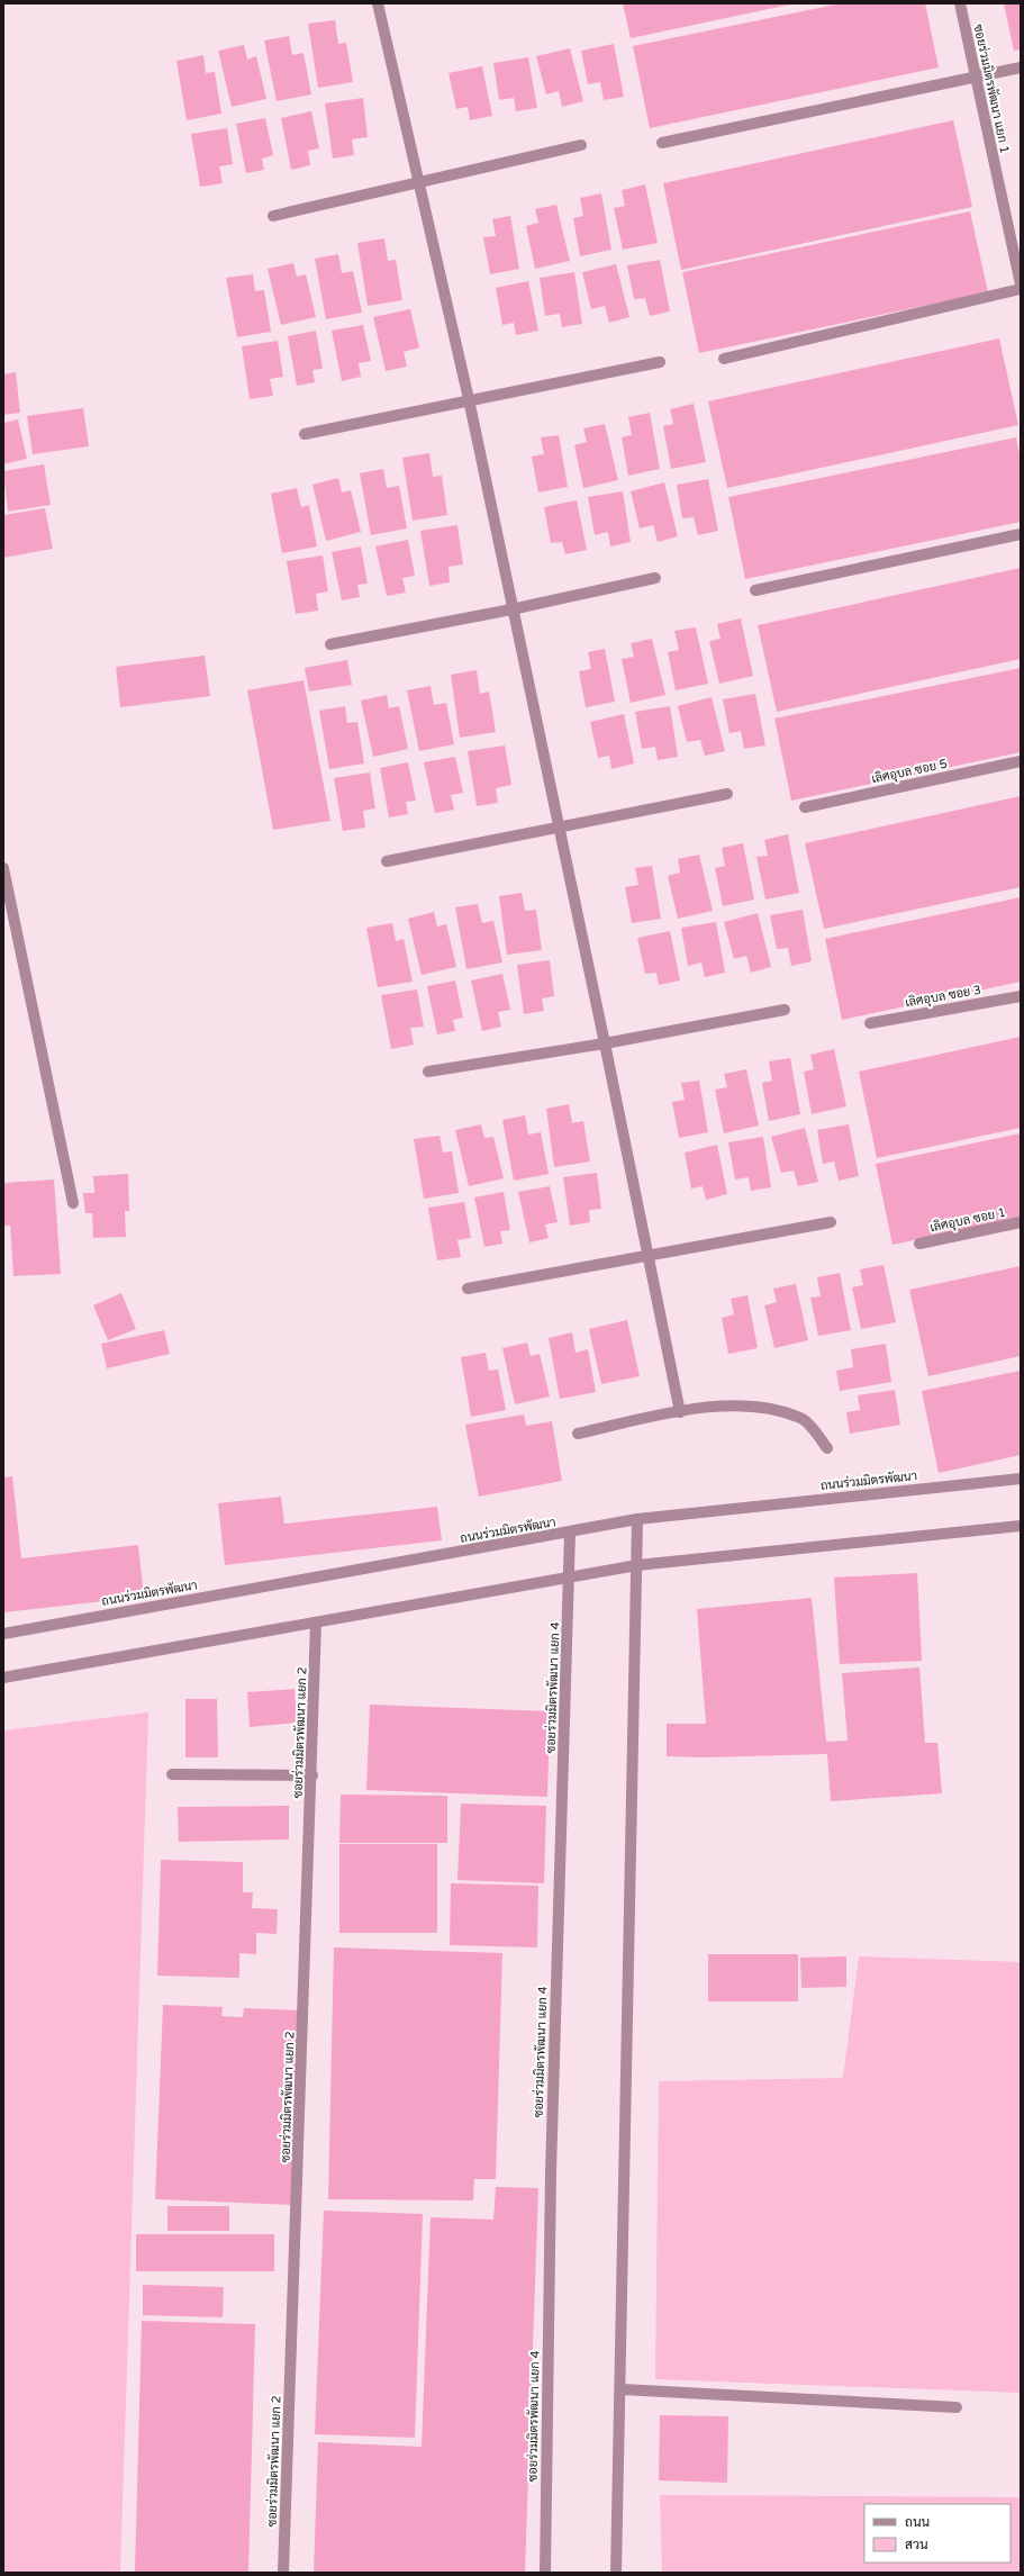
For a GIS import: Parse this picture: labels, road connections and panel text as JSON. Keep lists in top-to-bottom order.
{
  "streets": {
    "street": [
      "ซอยร่วมมิตรพัฒนา แยก 1",
      "เลิศอุบล ซอย 5",
      "เลิศอุบล ซอย 3",
      "เลิศอุบล ซอย 1",
      "ถนนร่วมมิตรพัฒนา",
      "ซอยร่วมมิตรพัฒนา แยก 4",
      "ซอยร่วมมิตรพัฒนา แยก 2"
    ]
  },
  "crossings": [
    ["ถนนร่วมมิตรพัฒนา", "ซอยร่วมมิตรพัฒนา แยก 4"]
  ],
  "legend": ["ถนน", "สวน"]
}
